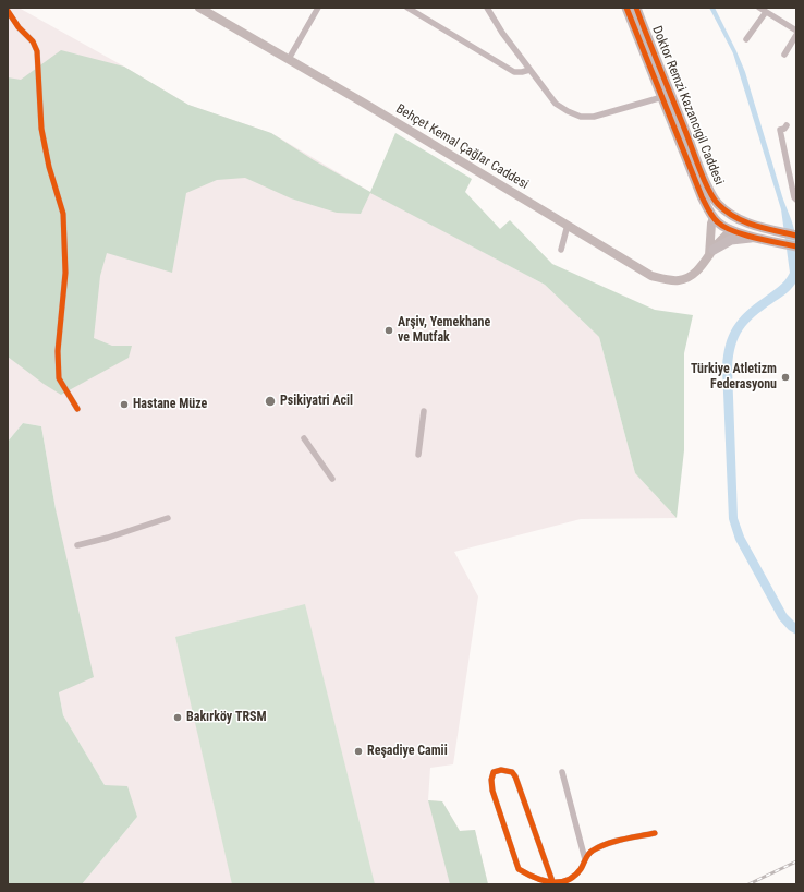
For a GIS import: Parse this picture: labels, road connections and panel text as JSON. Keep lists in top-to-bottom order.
{
  "streets": {
    "main road": ["Doktor Remzi Kazancıgil Caddesi", "Behçet Kemal Çağlar Caddesi"]
  },
  "crossings": [
    ["Doktor Remzi Kazancıgil Caddesi", "Behçet Kemal Çağlar Caddesi"]
  ],
  "places": [
    "Arşiv, Yemekhane ve Mutfak",
    "Türkiye Atletizm Federasyonu",
    "Psikiyatri Acil",
    "Hastane Müze",
    "Bakırköy TRSM",
    "Reşadiye Camii"
  ]
}
